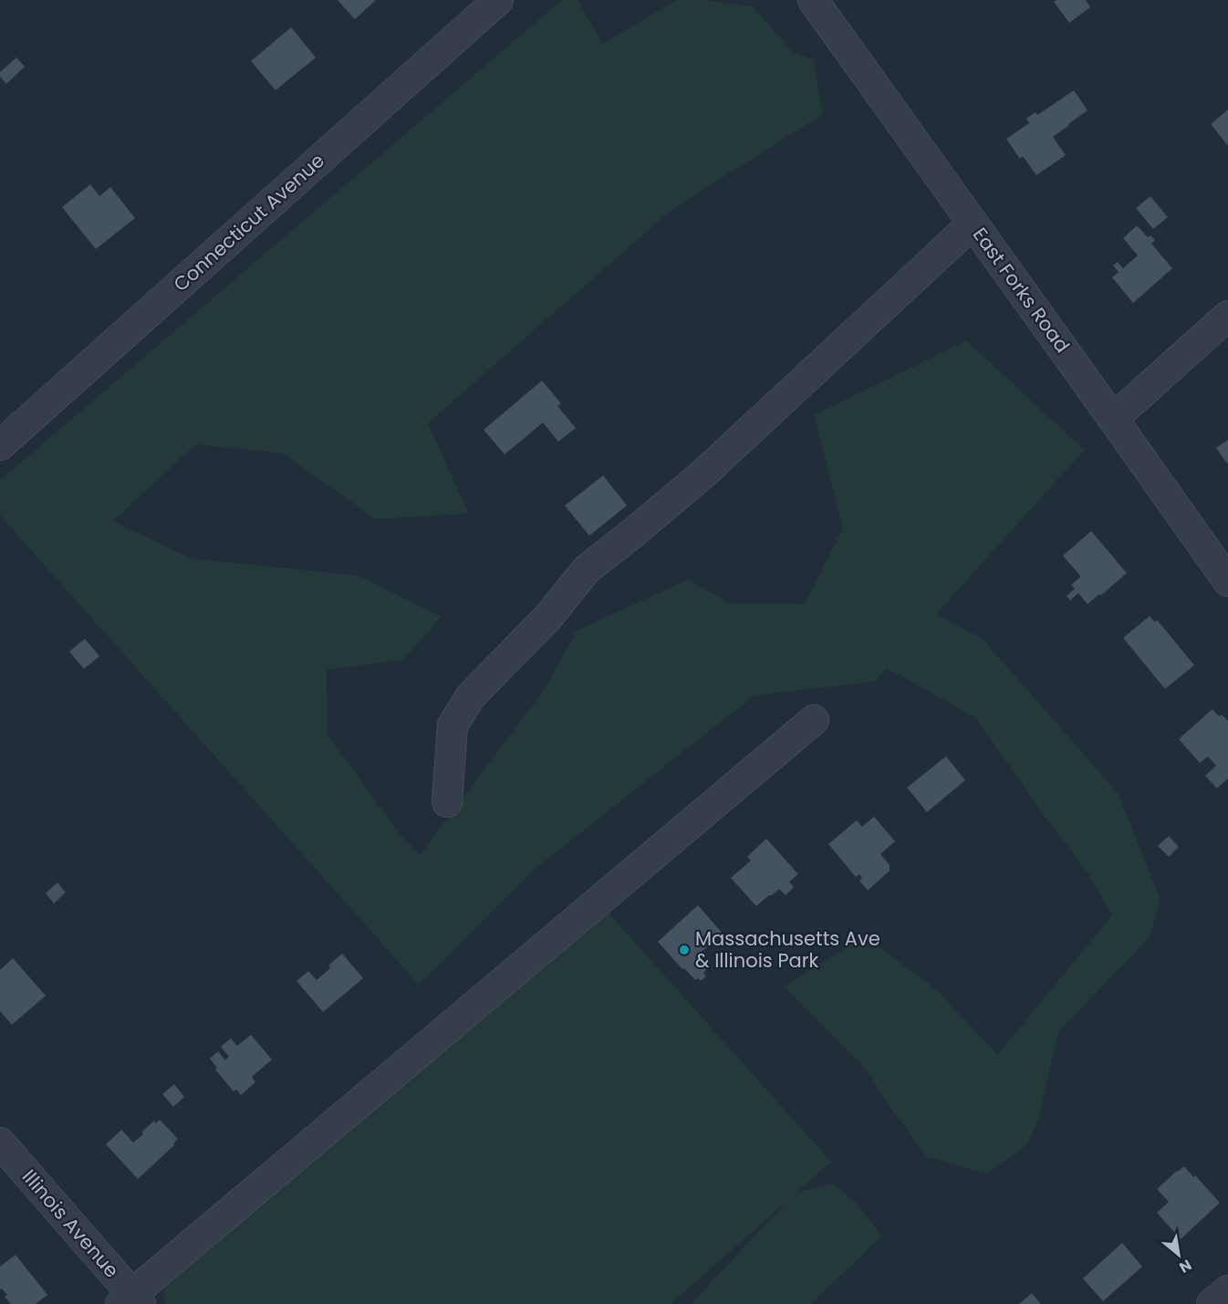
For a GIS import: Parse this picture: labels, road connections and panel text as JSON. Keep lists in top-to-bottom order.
{
  "streets": {
    "street": ["Connecticut Avenue", "East Forks Road", "Illinois Avenue"]
  },
  "places": ["Massachusetts Ave & Illinois Park"],
  "north": "bottom right"
}
